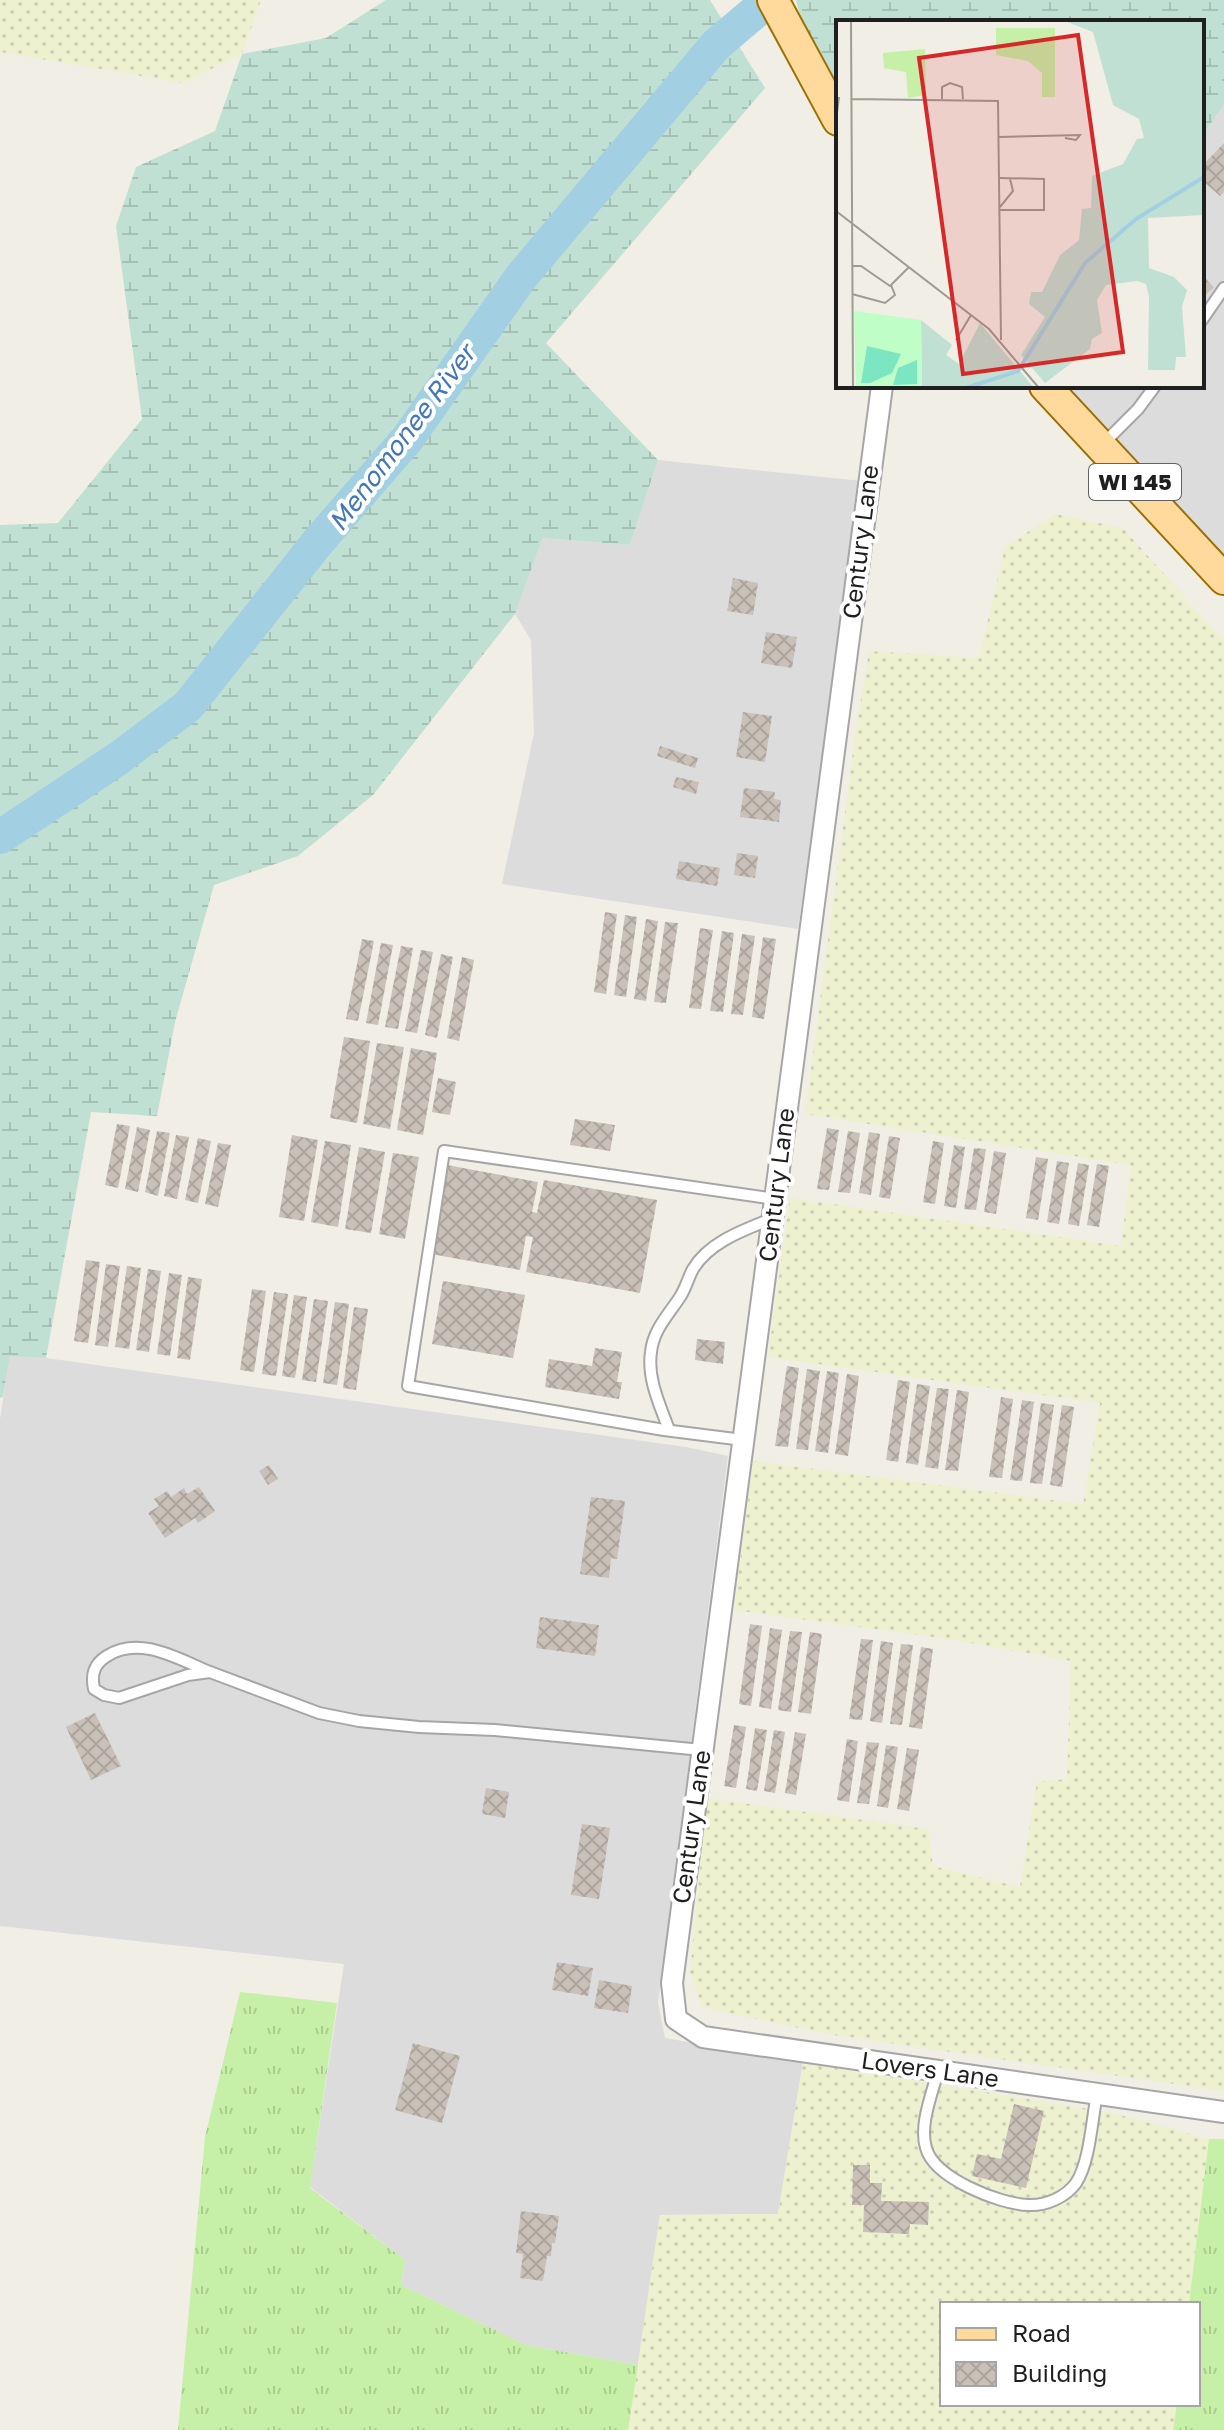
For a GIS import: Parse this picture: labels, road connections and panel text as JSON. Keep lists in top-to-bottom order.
{
  "streets": {
    "main road": ["WI 145"],
    "street": ["Century Lane", "Lovers Lane"]
  },
  "crossings": [
    ["Century Lane", "Lovers Lane"]
  ],
  "water": ["Menomonee River"],
  "legend": ["Road", "Building"]
}
